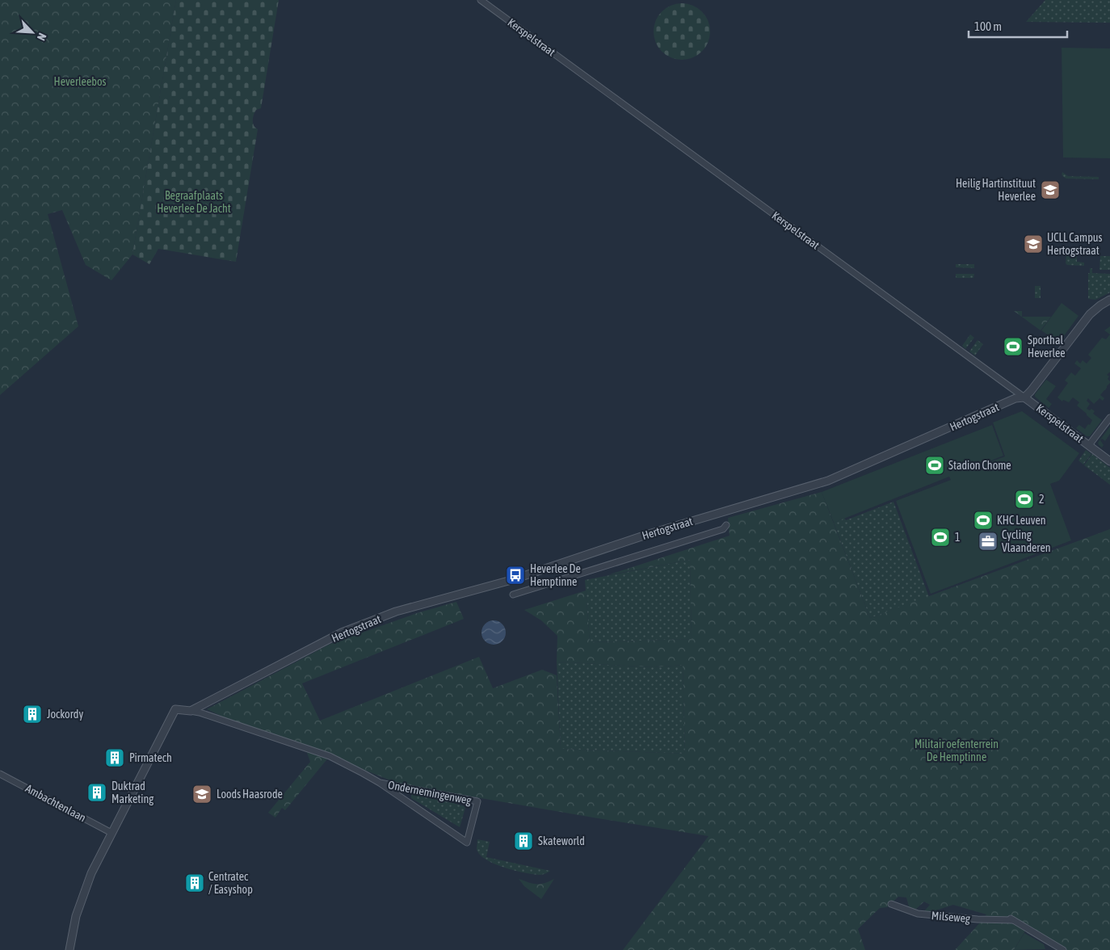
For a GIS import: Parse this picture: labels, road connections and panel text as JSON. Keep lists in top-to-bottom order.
{
  "streets": {
    "street": [
      "Kerspelstraat",
      "Hertogstraat",
      "Ondernemingenweg",
      "Ambachtenlaan",
      "Milseweg"
    ]
  },
  "crossings": [
    ["Kerspelstraat", "Hertogstraat"],
    ["Hertogstraat", "Ondernemingenweg"]
  ],
  "parks": ["Heverleebos", "Begraafplaats Heverlee De Jacht", "Militair oefenterrein De Hemptinne"],
  "places": {
    "school or university": ["Heilig Hartinstituut Heverlee", "UCLL Campus Hertogstraat", "Loods Haasrode"],
    "sports": [
      "Sporthal Heverlee",
      "Stadion Chome",
      "2",
      "KHC Leuven",
      "1"
    ],
    "office": ["Cycling Vlaanderen"],
    "bus stop": ["Heverlee De Hemptinne"],
    "building": [
      "Jockordy",
      "Pirmatech",
      "Duktrad Marketing",
      "Skateworld",
      "Centratec / Easyshop"
    ]
  },
  "scale_bar": "100 m",
  "north": "bottom right"
}
